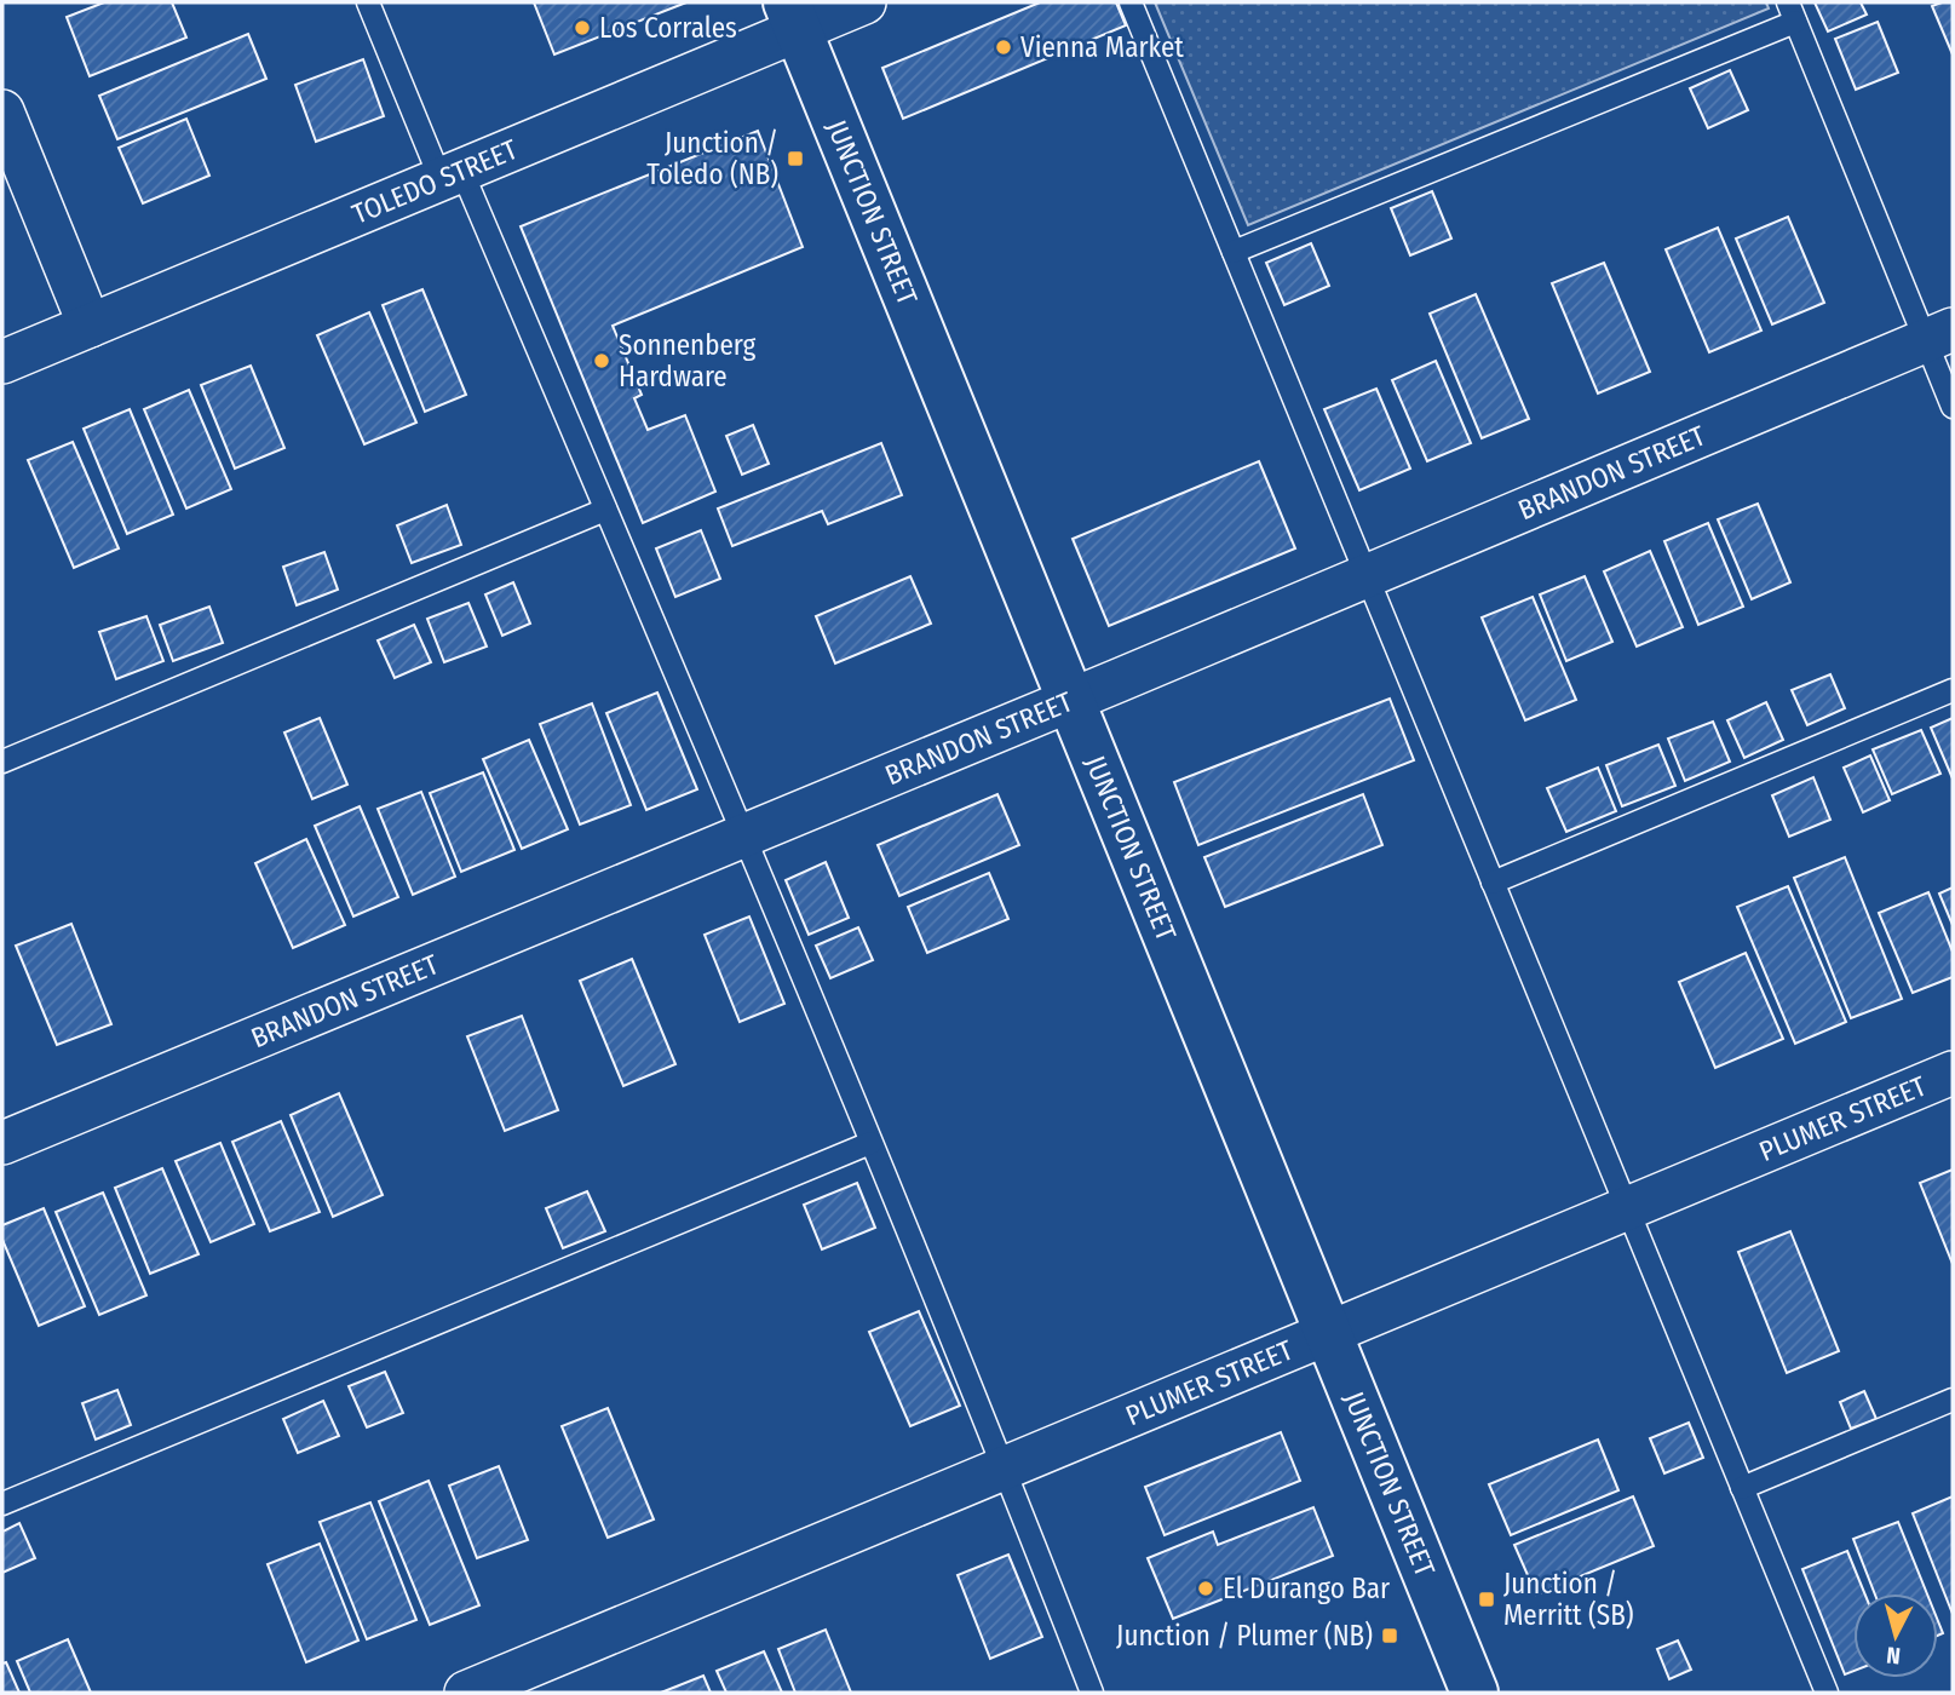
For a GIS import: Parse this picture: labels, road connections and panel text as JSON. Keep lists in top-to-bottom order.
{
  "streets": {
    "street": [
      "TOLEDO STREET",
      "JUNCTION STREET",
      "BRANDON STREET",
      "PLUMER STREET"
    ]
  },
  "crossings": [
    ["TOLEDO STREET", "JUNCTION STREET"],
    ["JUNCTION STREET", "BRANDON STREET"],
    ["JUNCTION STREET", "PLUMER STREET"]
  ],
  "places": {
    "other": [
      "Los Corrales",
      "Vienna Market",
      "Sonnenberg Hardware",
      "El Durango Bar"
    ],
    "transit": ["Junction / Toledo (NB)", "Junction / Merritt (SB)", "Junction / Plumer (NB)"]
  },
  "north": "bottom"
}
